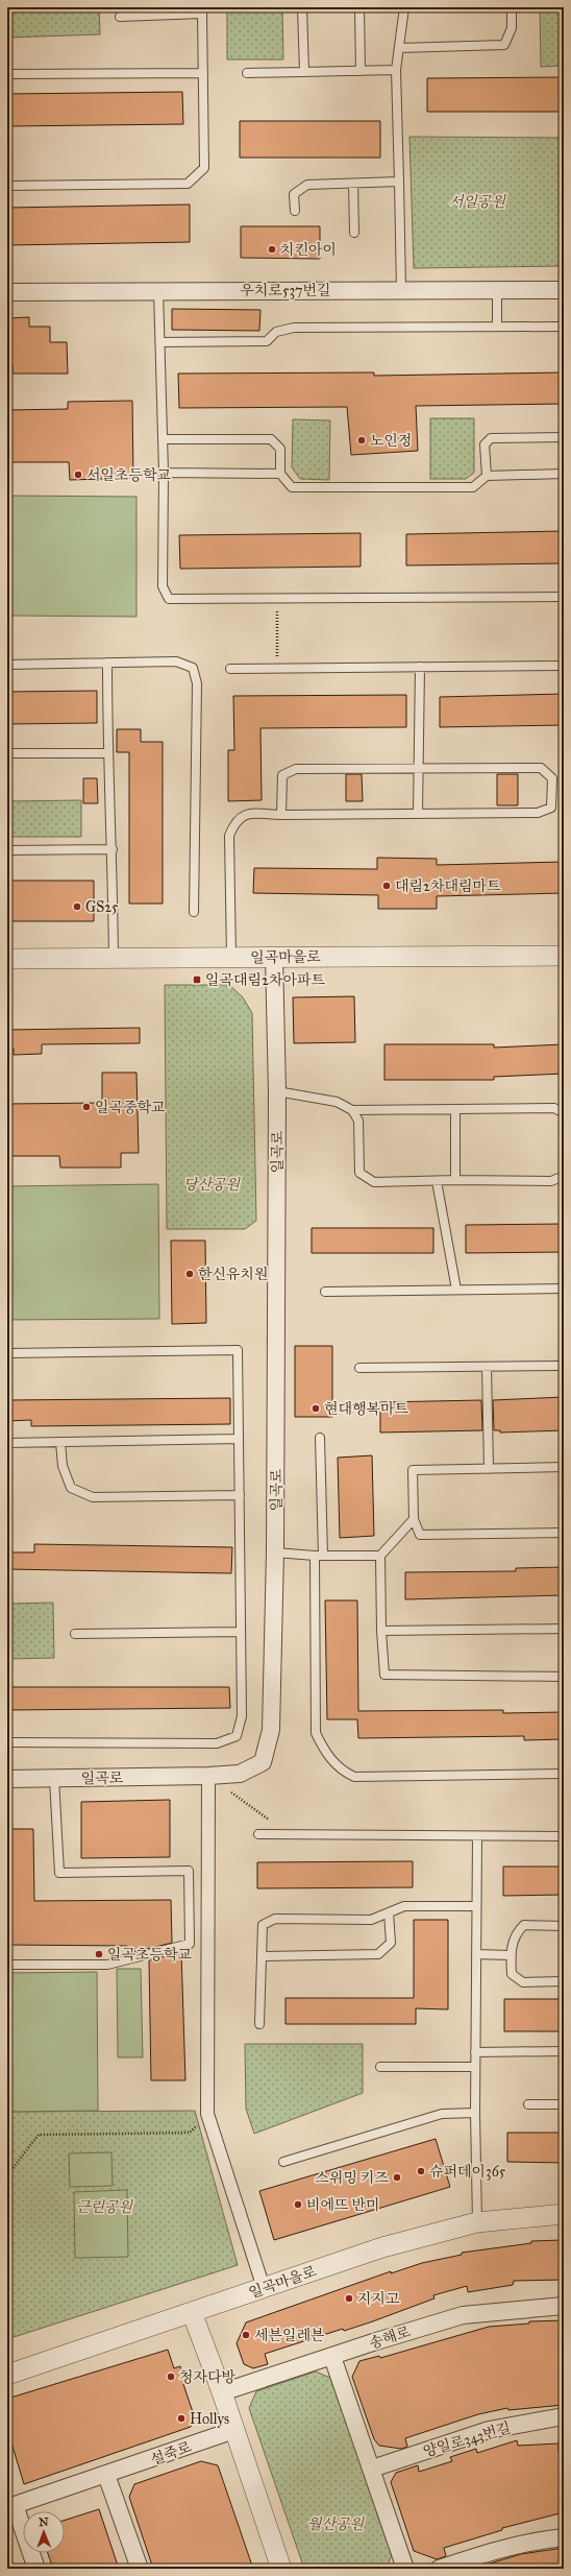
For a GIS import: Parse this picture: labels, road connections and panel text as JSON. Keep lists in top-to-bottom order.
{
  "streets": {
    "street": [
      "우치로537번길",
      "일곡마을로",
      "일곡로",
      "송해로",
      "양일로343번길",
      "설죽로"
    ]
  },
  "crossings": [
    ["일곡마을로", "일곡로"]
  ],
  "parks": [
    "서일공원",
    "당산공원",
    "근린공원",
    "월산공원"
  ],
  "places": {
    "other": [
      "치킨아이",
      "노인정",
      "서일초등학교",
      "대림2차대림마트",
      "GS25",
      "일곡중학교",
      "한신유치원",
      "현대행복마트",
      "일곡초등학교",
      "슈퍼데이365",
      "스위밍 키즈",
      "비에뜨 반미",
      "지지고",
      "세븐일레븐",
      "청자다방",
      "Hollys"
    ],
    "transit": ["일곡대림2차아파트"]
  },
  "north": "top"
}
